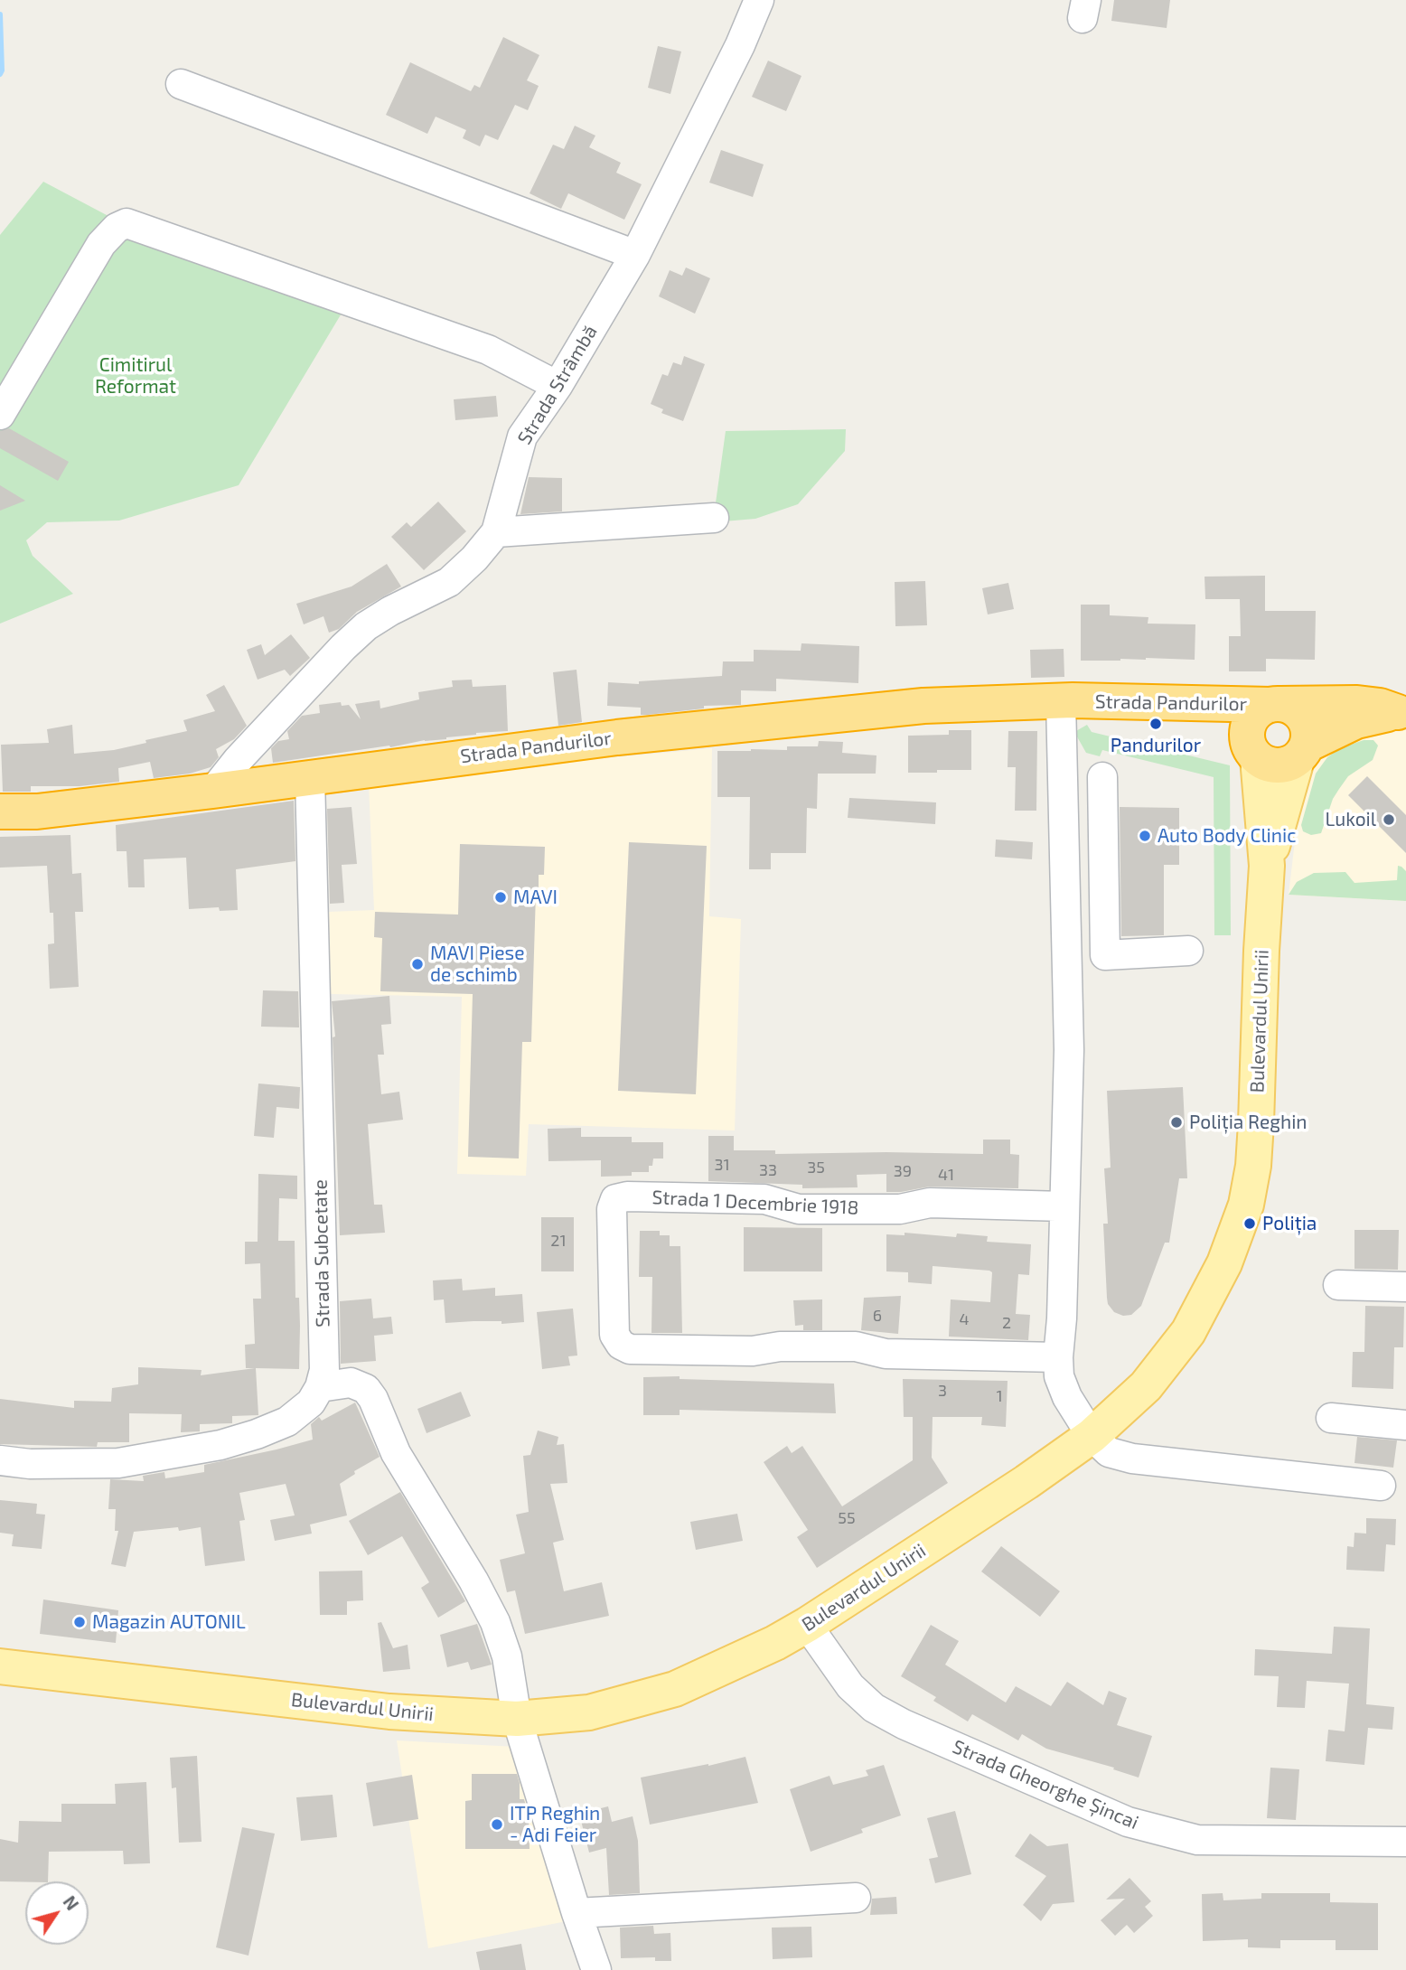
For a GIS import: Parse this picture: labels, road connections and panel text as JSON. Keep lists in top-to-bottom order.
{
  "streets": {
    "highway": ["Strada Pandurilor"],
    "main road": ["Bulevardul Unirii"],
    "street": [
      "Strada Strâmbă",
      "Strada 1 Decembrie 1918",
      "Strada Subcetate",
      "Strada Gheorghe Șincai"
    ]
  },
  "crossings": [
    ["Strada Strâmbă", "Strada Pandurilor"],
    ["Strada Pandurilor", "Bulevardul Unirii"],
    ["Strada Pandurilor", "Strada Subcetate"],
    ["Bulevardul Unirii", "Strada Gheorghe Șincai"]
  ],
  "parks": ["Cimitirul Reformat"],
  "places": [
    "Pandurilor",
    "Lukoil",
    "Auto Body Clinic",
    "MAVI",
    "MAVI Piese de schimb",
    "Poliția Reghin",
    "Poliția",
    "Magazin AUTONIL",
    "ITP Reghin - Adi Feier"
  ],
  "house_numbers": [
    "31",
    "35",
    "33",
    "39",
    "41",
    "21",
    "6",
    "4",
    "2",
    "3",
    "1",
    "55"
  ],
  "north": "top right"
}
